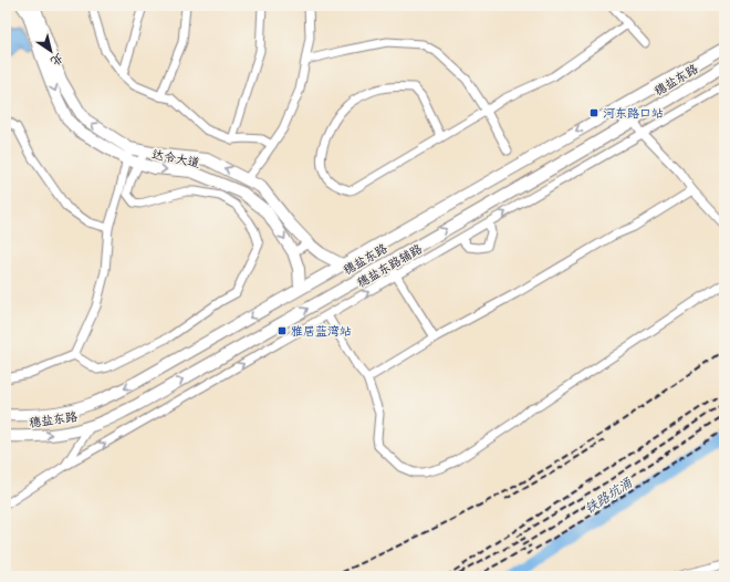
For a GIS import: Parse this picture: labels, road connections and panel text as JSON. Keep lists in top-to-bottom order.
{
  "streets": {
    "main road": ["穗盐东路", "达令大道"],
    "street": ["穗盐东路辅路"]
  },
  "crossings": [
    ["穗盐东路", "达令大道"]
  ],
  "one_way": ["穗盐东路辅路"],
  "water": ["铁路坑涌"],
  "places": {
    "transit": ["河东路口站", "雅居蓝湾站"]
  },
  "north": "bottom right"
}
